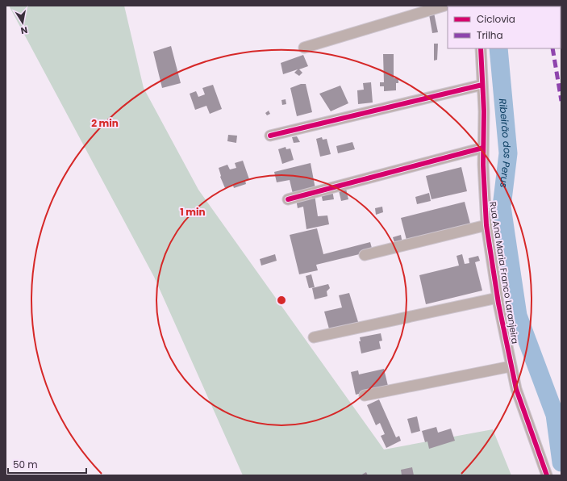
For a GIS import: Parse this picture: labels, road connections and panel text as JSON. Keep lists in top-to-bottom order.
{
  "streets": {
    "street": ["Rua Ana Maria Franco Laranjeira"]
  },
  "water": ["Ribeirão dos Perus"],
  "legend": ["Ciclovia", "Trilha"],
  "scale_bar": "50 m",
  "north": "bottom",
  "rings": ["2 min", "1 min"]
}
